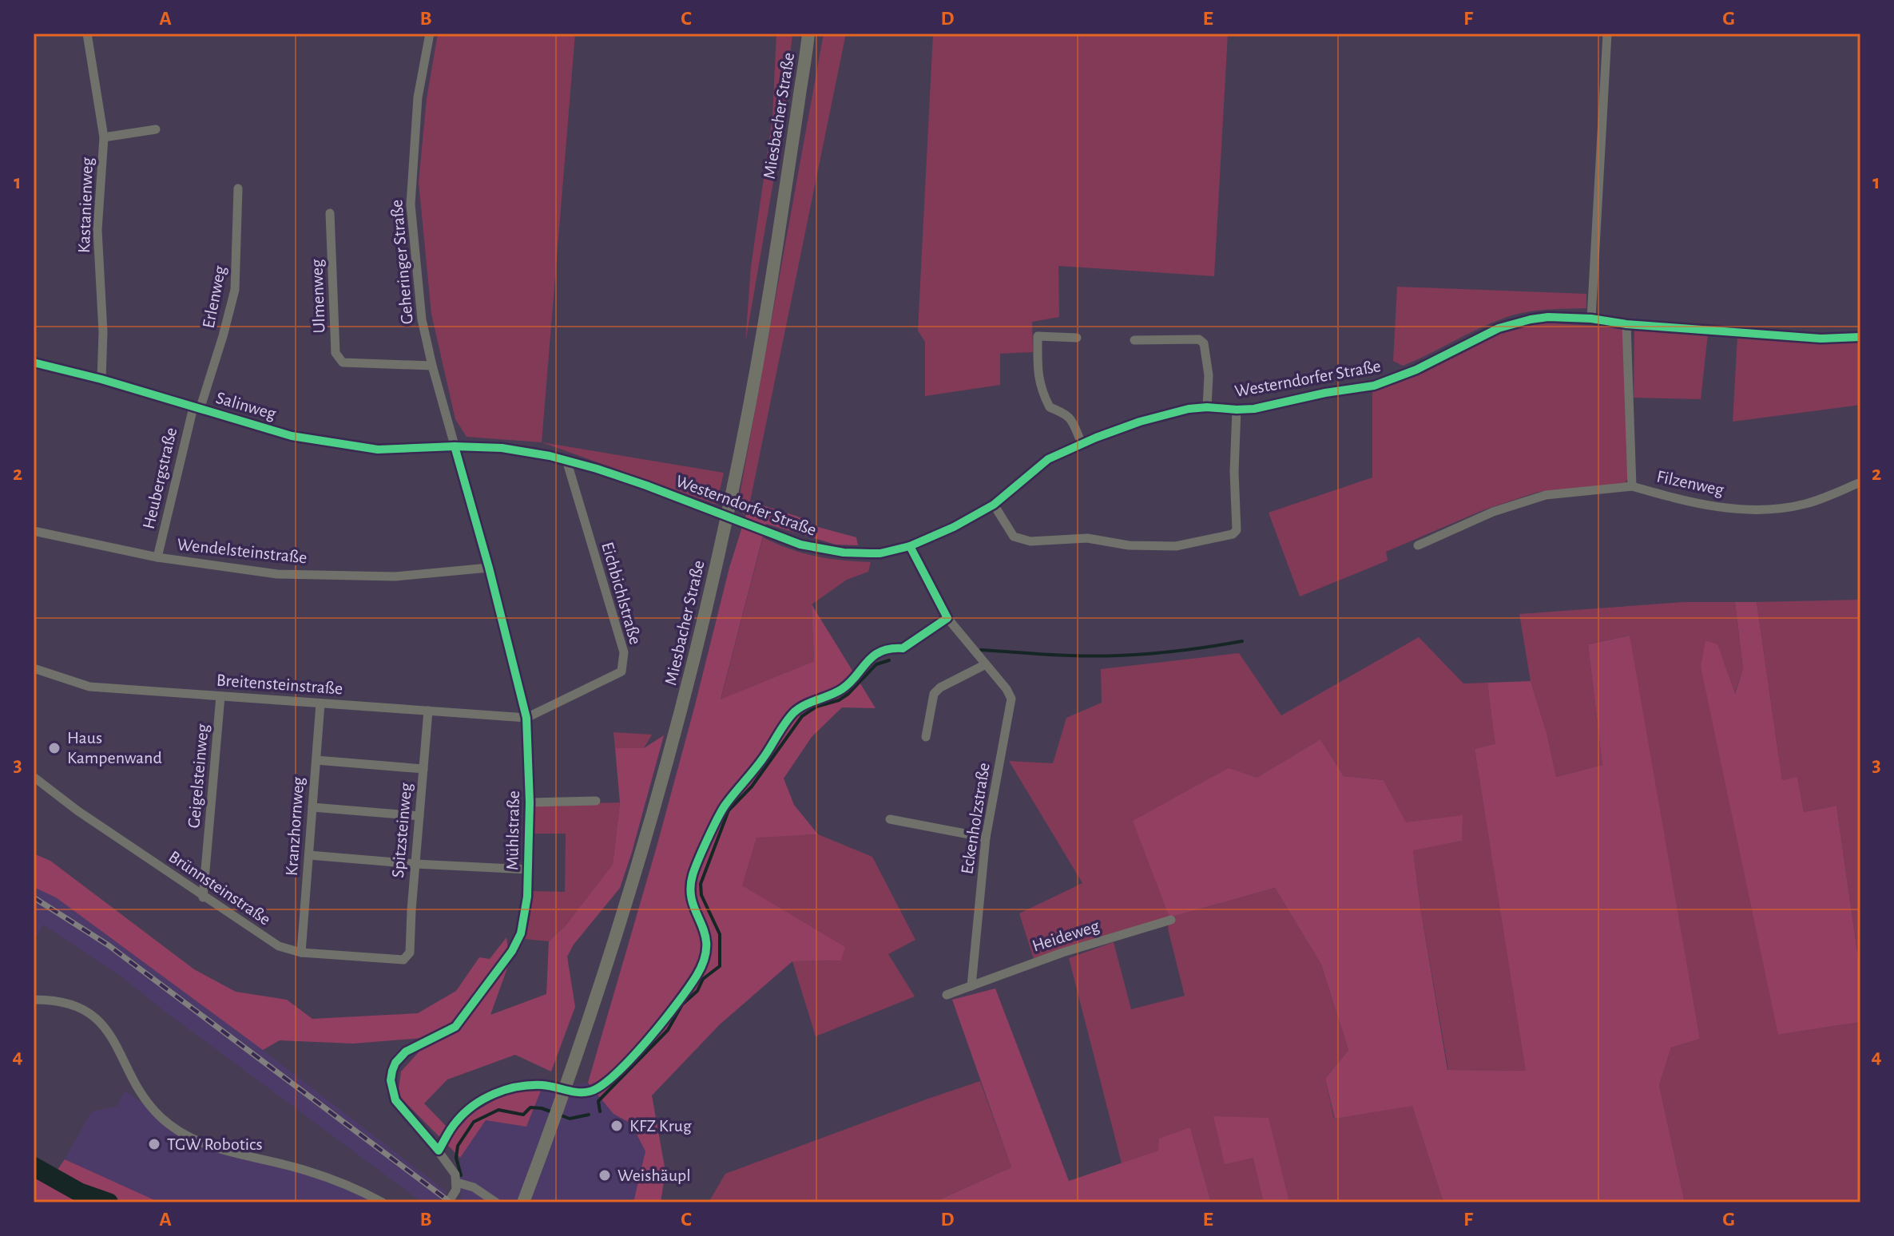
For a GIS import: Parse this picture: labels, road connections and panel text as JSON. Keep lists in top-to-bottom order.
{
  "streets": {
    "main road": ["Miesbacher Straße"],
    "street": [
      "Kastanienweg",
      "Geheringer Straße",
      "Ulmenweg",
      "Erlenweg",
      "Westerndorfer Straße",
      "Salinweg",
      "Heubergstraße",
      "Filzenweg",
      "Wendelsteinstraße",
      "Eichbichlstraße",
      "Breitensteinstraße",
      "Geigelsteinweg",
      "Eckenholzstraße",
      "Kranzhornweg",
      "Spitzsteinweg",
      "Mühlstraße",
      "Brünnsteinstraße",
      "Heideweg"
    ]
  },
  "crossings": [
    ["Kastanienweg", "Salinweg"],
    ["Geheringer Straße", "Ulmenweg"],
    ["Geheringer Straße", "Westerndorfer Straße"],
    ["Geheringer Straße", "Salinweg"],
    ["Geheringer Straße", "Mühlstraße"],
    ["Erlenweg", "Salinweg"],
    ["Erlenweg", "Heubergstraße"],
    ["Westerndorfer Straße", "Salinweg"],
    ["Westerndorfer Straße", "Filzenweg"],
    ["Westerndorfer Straße", "Eichbichlstraße"],
    ["Westerndorfer Straße", "Eckenholzstraße"],
    ["Westerndorfer Straße", "Mühlstraße"],
    ["Salinweg", "Heubergstraße"],
    ["Salinweg", "Mühlstraße"],
    ["Heubergstraße", "Wendelsteinstraße"],
    ["Wendelsteinstraße", "Mühlstraße"],
    ["Eichbichlstraße", "Breitensteinstraße"],
    ["Eichbichlstraße", "Mühlstraße"],
    ["Breitensteinstraße", "Geigelsteinweg"],
    ["Breitensteinstraße", "Kranzhornweg"],
    ["Breitensteinstraße", "Spitzsteinweg"],
    ["Breitensteinstraße", "Mühlstraße"],
    ["Geigelsteinweg", "Brünnsteinstraße"],
    ["Eckenholzstraße", "Heideweg"],
    ["Kranzhornweg", "Brünnsteinstraße"],
    ["Spitzsteinweg", "Brünnsteinstraße"]
  ],
  "places": [
    "Haus Kampenwand",
    "KFZ Krug",
    "TGW Robotics",
    "Weishäupl"
  ],
  "grid": {
    "columns": [
      "A",
      "B",
      "C",
      "D",
      "E",
      "F",
      "G"
    ],
    "rows": [
      "1",
      "2",
      "3",
      "4"
    ]
  }
}
